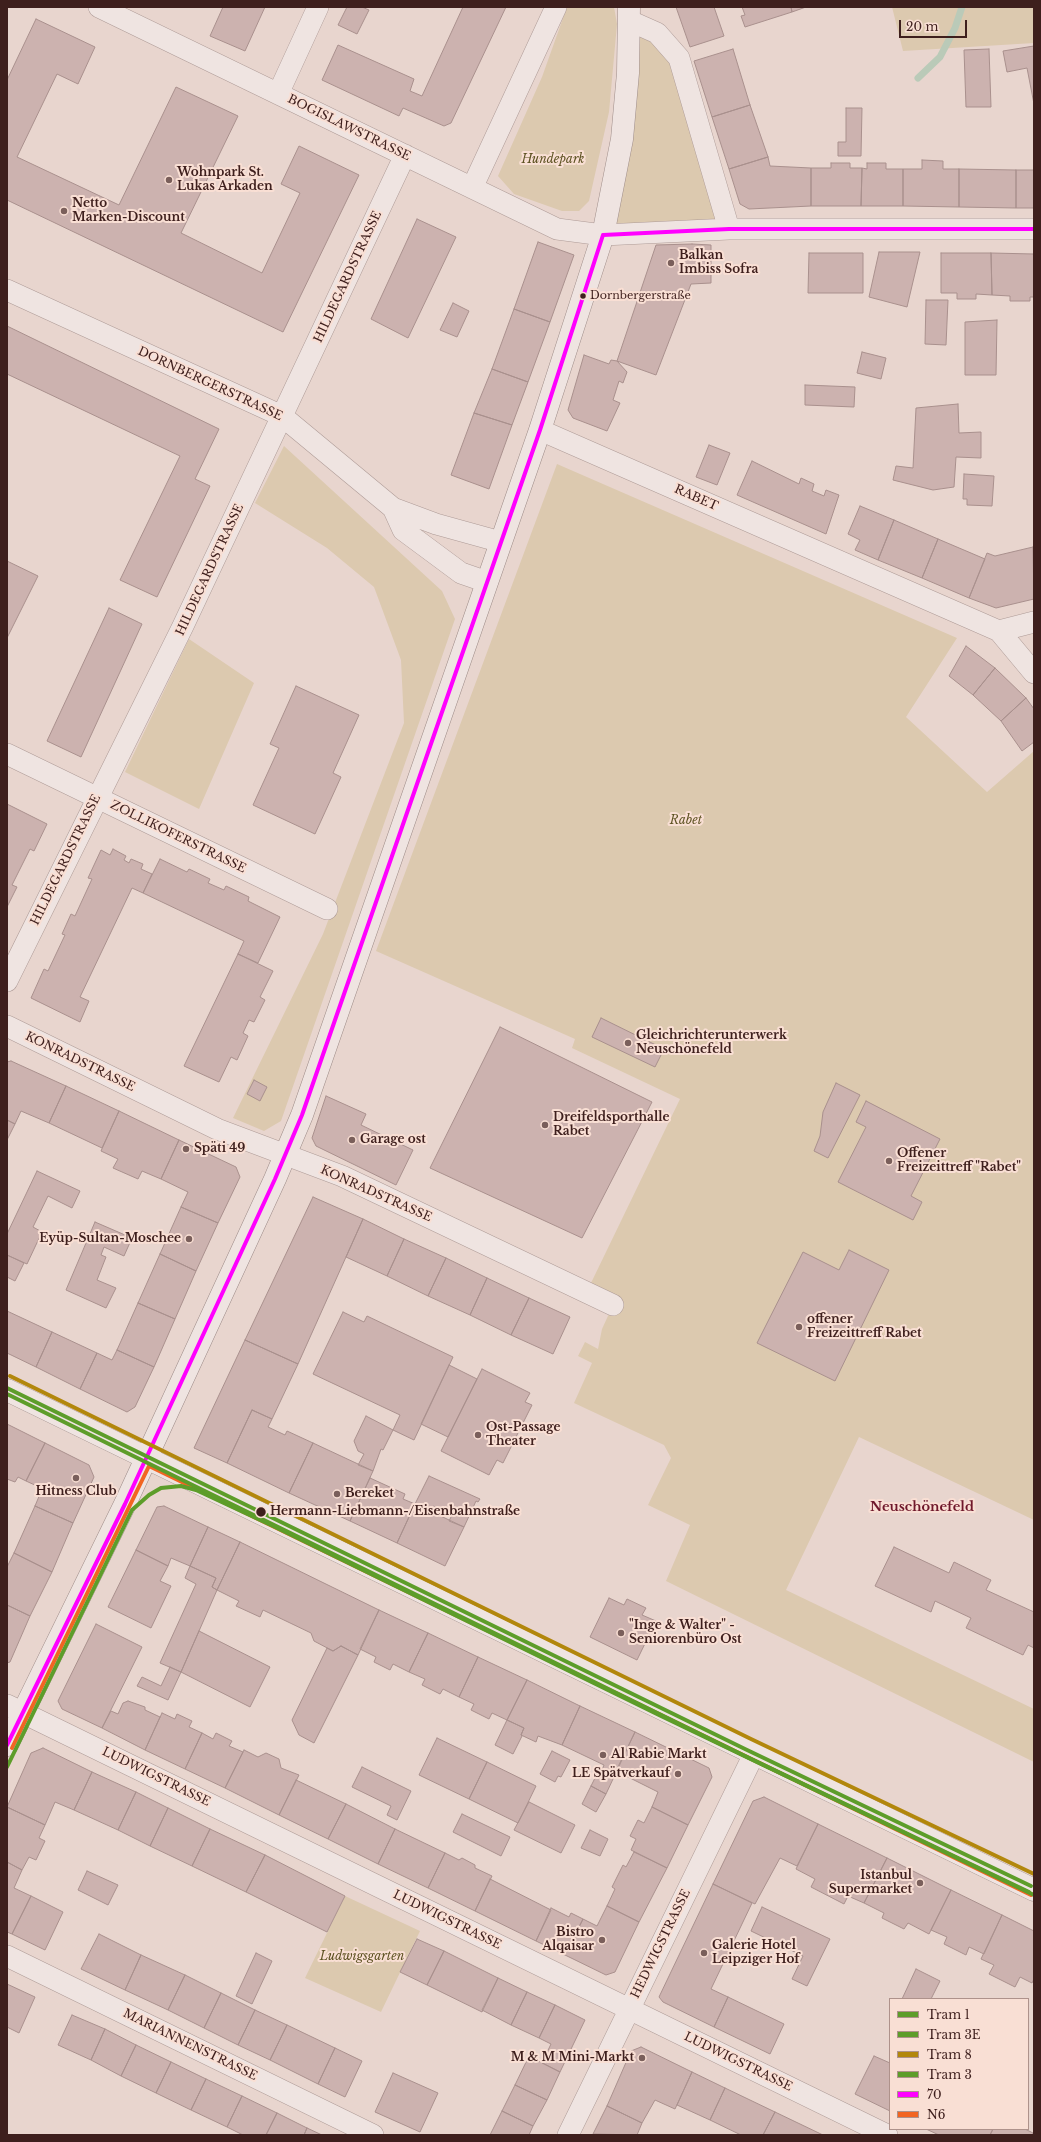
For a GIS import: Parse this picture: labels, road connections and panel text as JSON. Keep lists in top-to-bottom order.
{
  "streets": {
    "street": [
      "BOGISLAWSTRASSE",
      "HILDEGARDSTRASSE",
      "DORNBERGERSTRASSE",
      "RABET",
      "ZOLLIKOFERSTRASSE",
      "KONRADSTRASSE",
      "LUDWIGSTRASSE",
      "HEDWIGSTRASSE",
      "MARIANNENSTRASSE"
    ]
  },
  "crossings": [
    ["BOGISLAWSTRASSE", "HILDEGARDSTRASSE"],
    ["HILDEGARDSTRASSE", "DORNBERGERSTRASSE"],
    ["HILDEGARDSTRASSE", "ZOLLIKOFERSTRASSE"],
    ["LUDWIGSTRASSE", "HEDWIGSTRASSE"]
  ],
  "districts": ["Neuschönefeld"],
  "parks": ["Hundepark", "Rabet", "Ludwigsgarten"],
  "places": [
    "Wohnpark St. Lukas Arkaden",
    "Netto Marken-Discount",
    "Balkan Imbiss Sofra",
    "Dornbergerstraße",
    "Gleichrichterunterwerk Neuschönefeld",
    "Dreifeldsporthalle Rabet",
    "Garage ost",
    "Späti 49",
    "Offener Freizeittreff \"Rabet\"",
    "Eyüp-Sultan-Moschee",
    "offener Freizeittreff Rabet",
    "Ost-Passage Theater",
    "Hitness Club",
    "Bereket",
    "Hermann-Liebmann-/Eisenbahnstraße",
    "\"Inge & Walter\" - Seniorenbüro Ost",
    "Al Rabie Markt",
    "LE Spätverkauf",
    "Istanbul Supermarket",
    "Bistro Alqaisar",
    "Galerie Hotel Leipziger Hof",
    "M & M Mini-Markt"
  ],
  "lines": [
    "transit line 70",
    "tram line 8",
    "tram line 3E",
    "tram line 3",
    "transit line N6",
    "tram line 1"
  ],
  "legend": [
    "Tram 1",
    "Tram 3E",
    "Tram 8",
    "Tram 3",
    "70",
    "N6"
  ],
  "scale_bar": "20 m"
}
